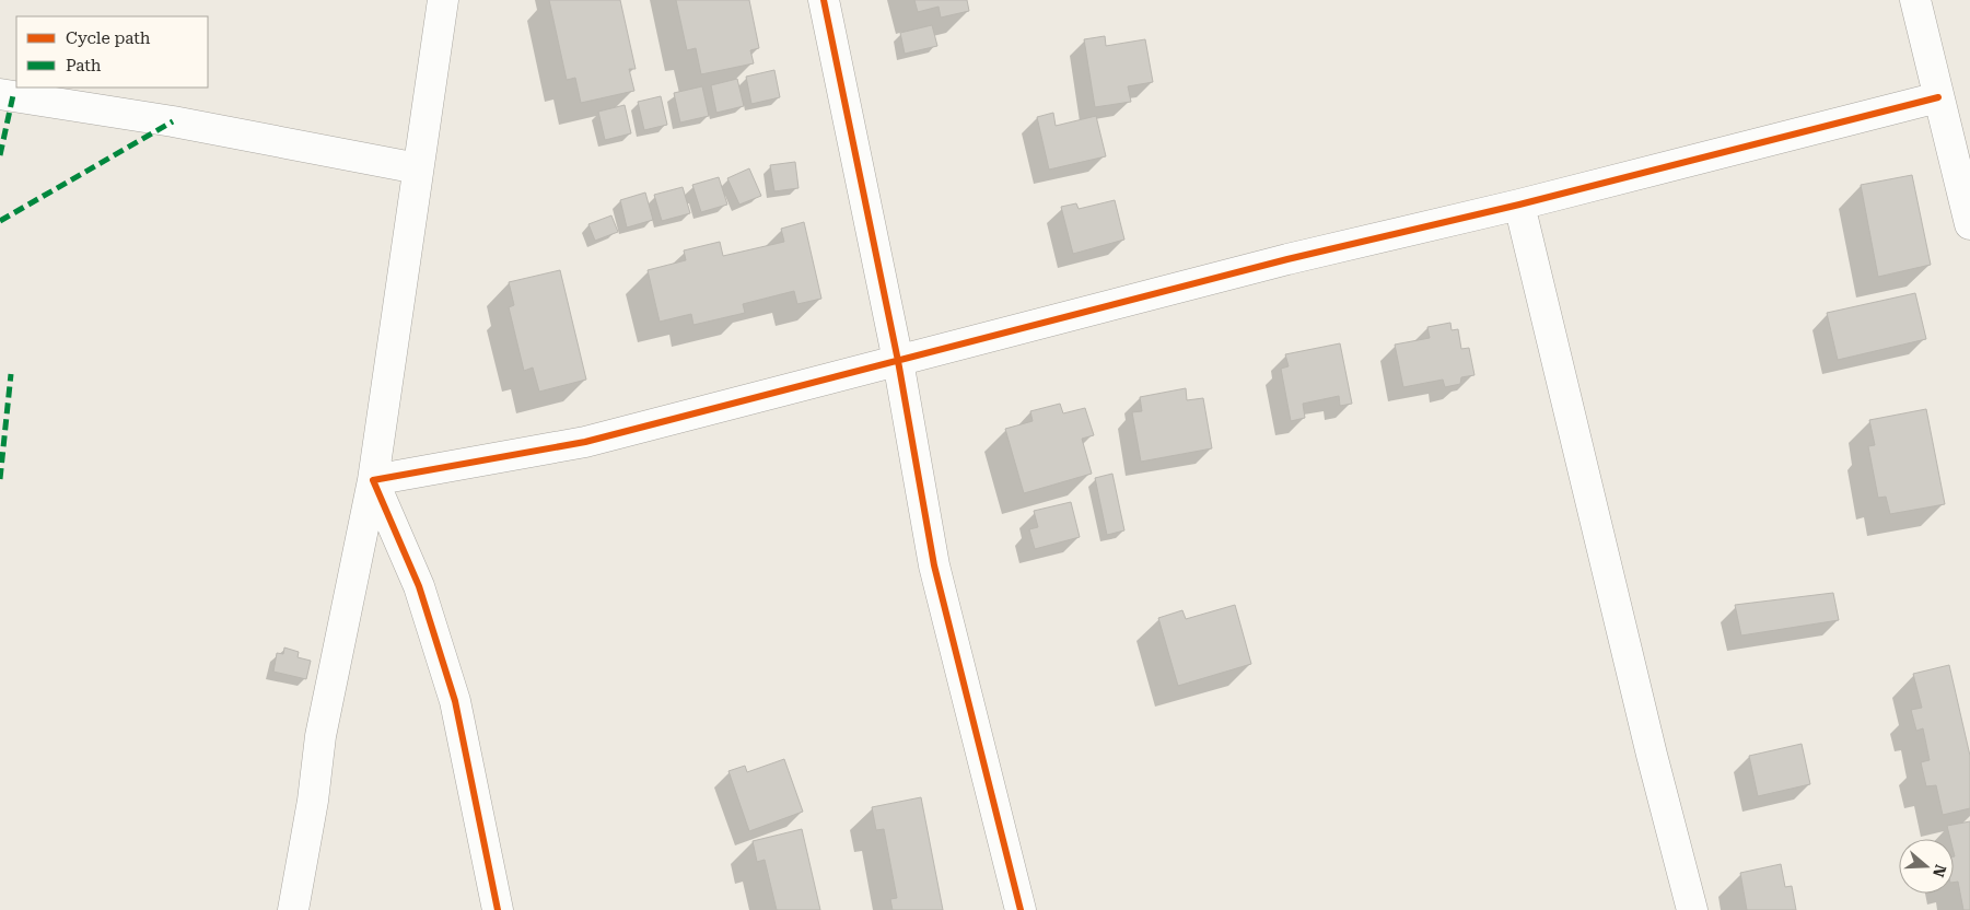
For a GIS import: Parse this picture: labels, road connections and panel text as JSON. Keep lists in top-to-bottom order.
{
  "legend": ["Cycle path", "Path"],
  "north": "right"
}
